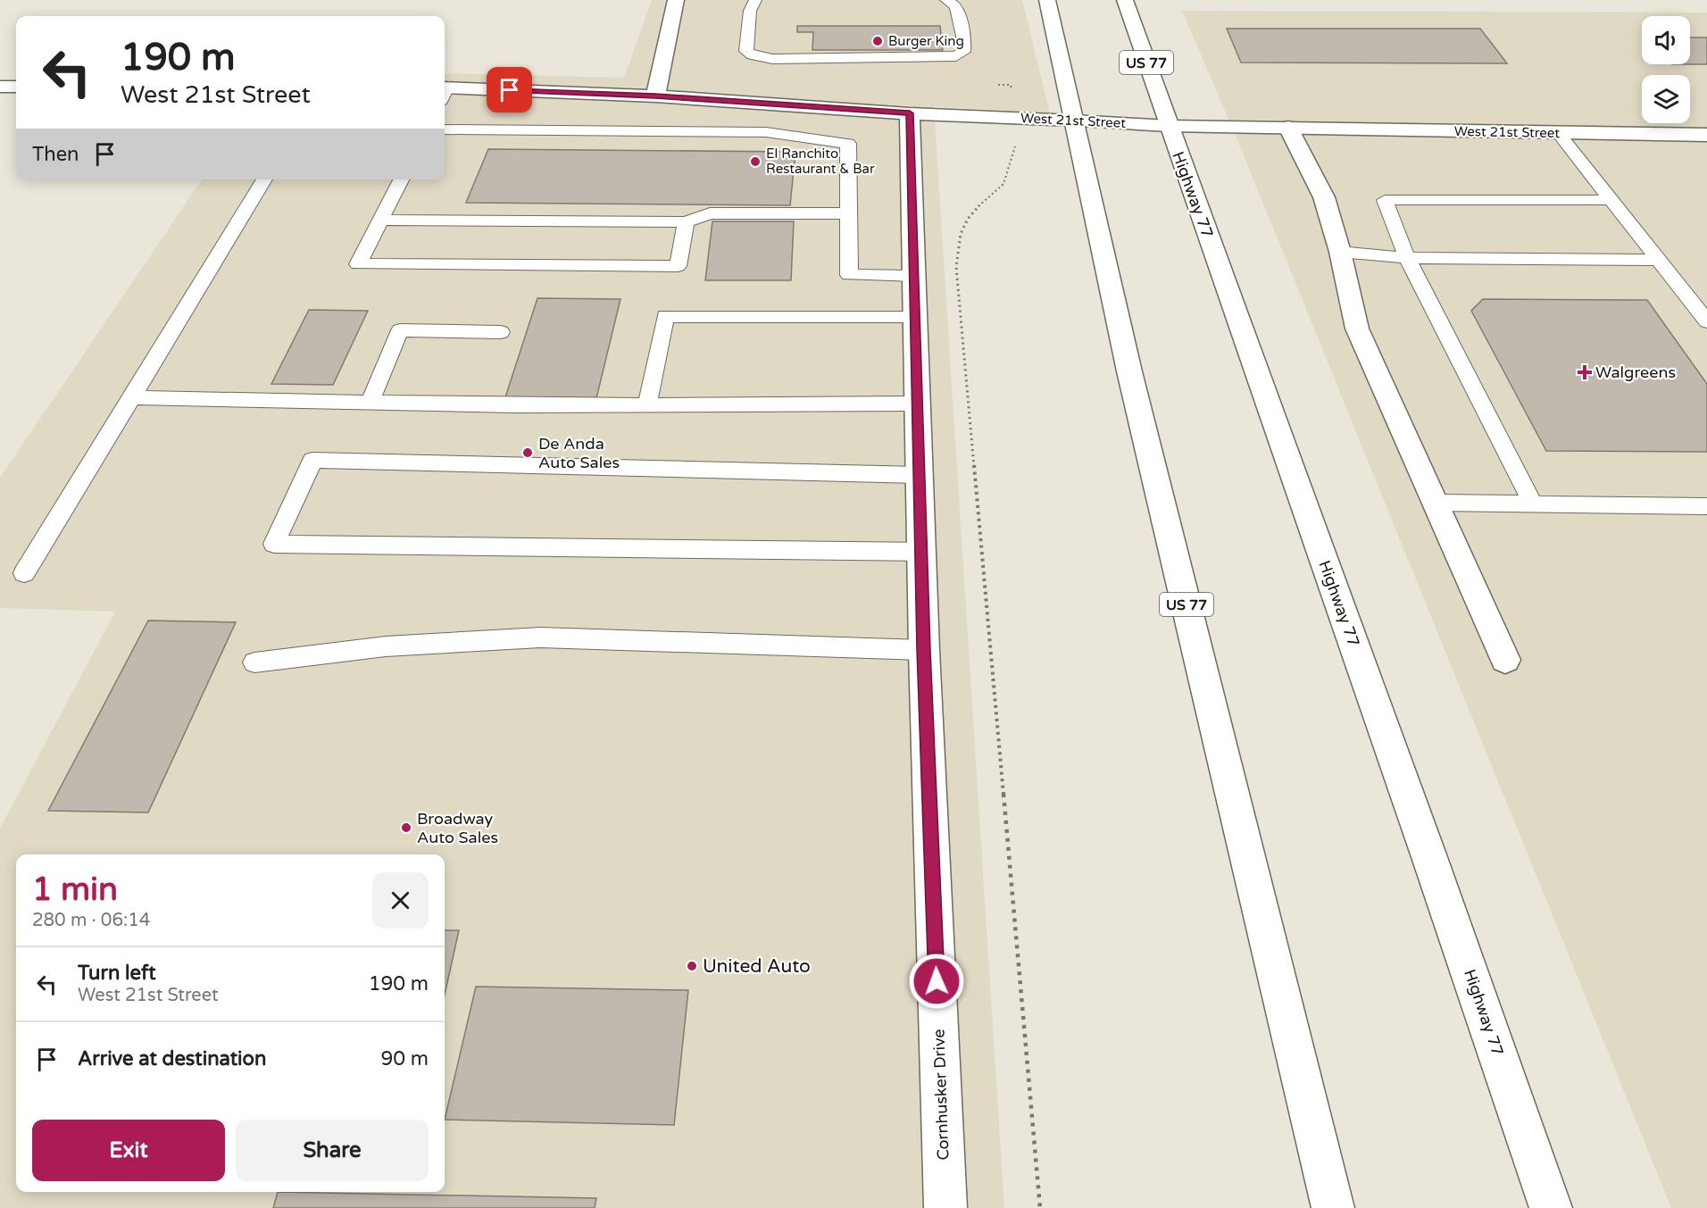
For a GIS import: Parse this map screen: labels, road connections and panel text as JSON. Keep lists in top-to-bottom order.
{
  "streets": {
    "main road": [
      "US 77",
      "West 21st Street",
      "Highway 77",
      "Cornhusker Drive"
    ]
  },
  "crossings": [
    ["US 77", "West 21st Street"],
    ["West 21st Street", "Highway 77"],
    ["West 21st Street", "Cornhusker Drive"]
  ],
  "places": {
    "other": [
      "Burger King",
      "El Ranchito Restaurant & Bar",
      "De Anda Auto Sales",
      "Broadway Auto Sales",
      "United Auto"
    ],
    "health": ["Walgreens"]
  },
  "page": {
    "turn": ["190 m", "West 21st Street"],
    "then": "Then",
    "heading": ["1 min", "280 m · 06:14"],
    "list": [
      {
        "name": "Turn left",
        "note": "West 21st Street",
        "value": "190 m"
      },
      {
        "name": "Arrive at destination",
        "value": "90 m"
      }
    ],
    "buttons": ["Exit", "Share"]
  }
}
